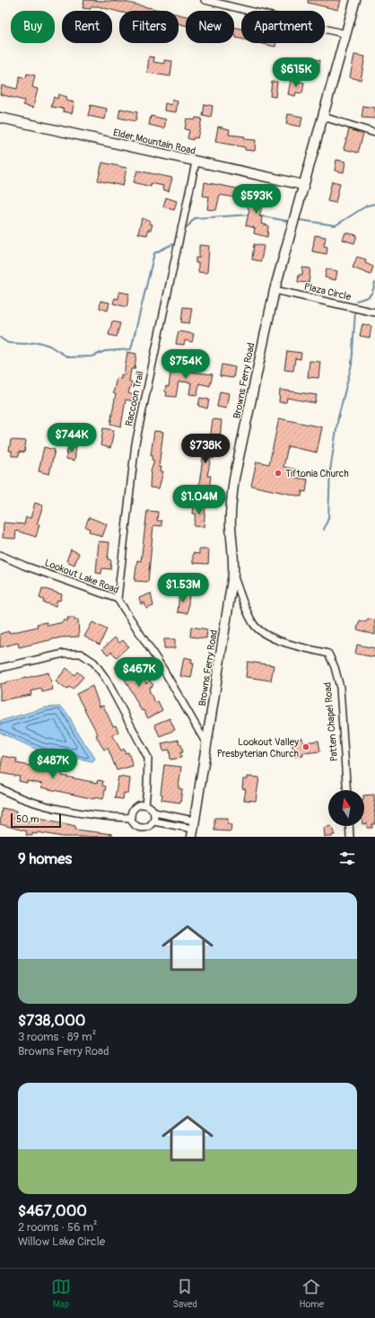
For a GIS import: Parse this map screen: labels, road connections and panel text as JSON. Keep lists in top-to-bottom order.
{
  "streets": {
    "street": [
      "Elder Mountain Road",
      "Plaza Circle",
      "Browns Ferry Road",
      "Raccoon Trail",
      "Lookout Lake Road",
      "Patten Chapel Road"
    ]
  },
  "crossings": [
    ["Elder Mountain Road", "Browns Ferry Road"],
    ["Elder Mountain Road", "Raccoon Trail"],
    ["Plaza Circle", "Browns Ferry Road"],
    ["Browns Ferry Road", "Lookout Lake Road"],
    ["Browns Ferry Road", "Patten Chapel Road"],
    ["Raccoon Trail", "Lookout Lake Road"]
  ],
  "places": ["Tiftonia Church", "Lookout Valley Presbyterian Church"],
  "scale_bar": "50 m",
  "north": "top",
  "page": {
    "chip": [
      "Buy",
      "Rent",
      "Filters",
      "New",
      "Apartment"
    ],
    "price": [
      "$615K",
      "$593K",
      "$754K",
      "$744K",
      "$738K",
      "$1.04M",
      "$1.53M",
      "$467K",
      "$487K"
    ],
    "scale": "50 m",
    "heading": "9 homes",
    "list": [
      {
        "name": "$738,000",
        "note": "3 rooms · 89 m² · Browns Ferry Road"
      },
      {
        "name": "$467,000",
        "note": "2 rooms · 56 m² · Willow Lake Circle"
      }
    ],
    "tabs": ["Map", "Saved", "Home"]
  }
}
